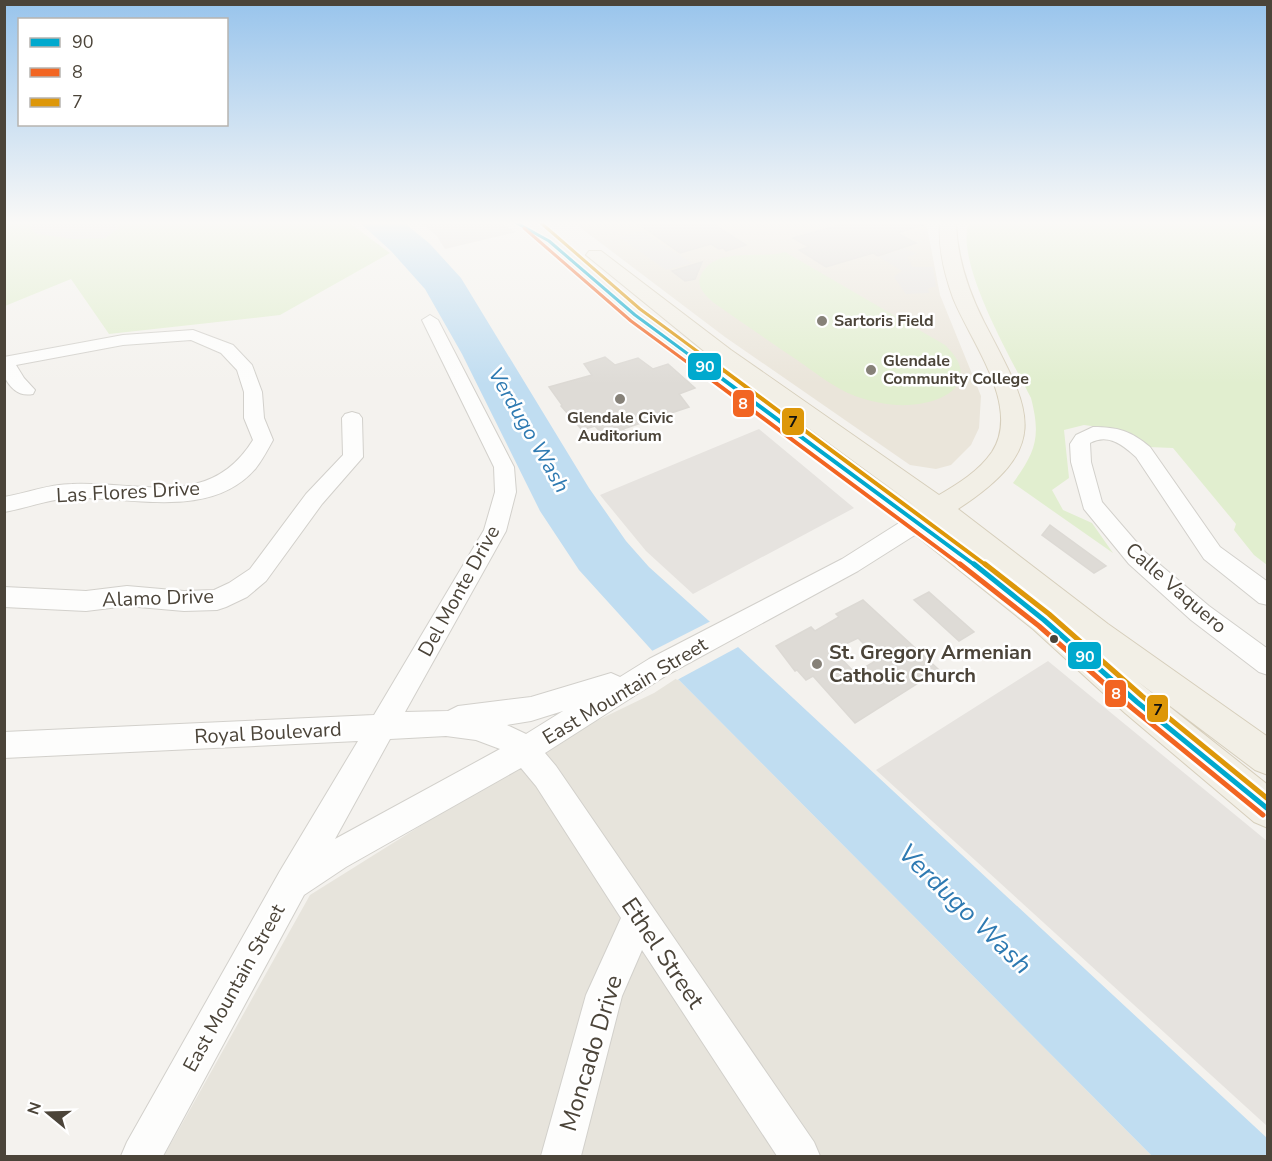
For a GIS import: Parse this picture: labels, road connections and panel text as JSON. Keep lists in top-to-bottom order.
{
  "streets": {
    "main road": ["East Mountain Street"],
    "street": [
      "Las Flores Drive",
      "Calle Vaquero",
      "Del Monte Drive",
      "Alamo Drive",
      "Royal Boulevard",
      "Ethel Street",
      "Moncado Drive"
    ]
  },
  "crossings": [
    ["Del Monte Drive", "East Mountain Street"],
    ["Del Monte Drive", "Royal Boulevard"],
    ["East Mountain Street", "Royal Boulevard"],
    ["East Mountain Street", "Ethel Street"],
    ["Royal Boulevard", "Ethel Street"],
    ["Ethel Street", "Moncado Drive"]
  ],
  "water": ["Verdugo Wash"],
  "places": [
    "Sartoris Field",
    "Glendale Community College",
    "Glendale Civic Auditorium",
    "St. Gregory Armenian Catholic Church"
  ],
  "lines": ["transit line 90", "transit line 8", "transit line 7"],
  "legend": ["90", "8", "7"],
  "north": "left"
}
